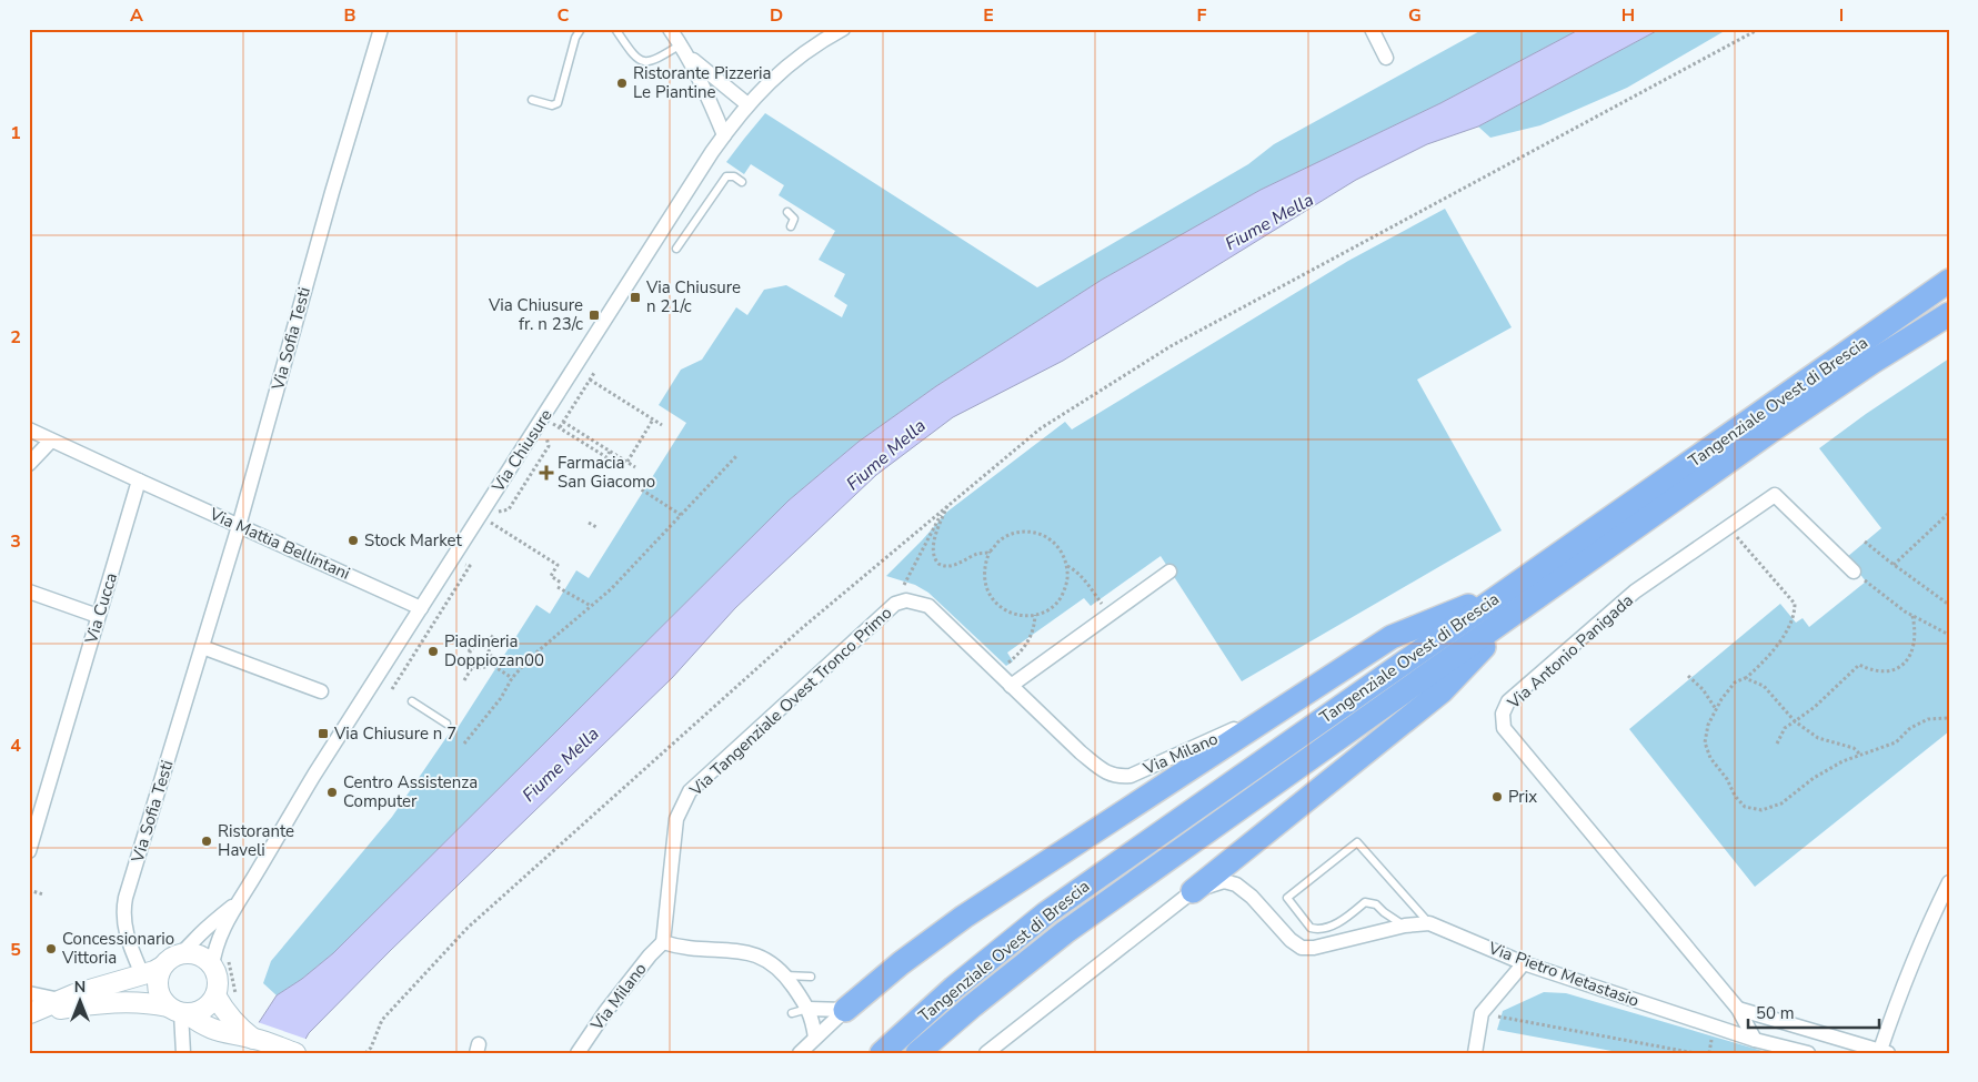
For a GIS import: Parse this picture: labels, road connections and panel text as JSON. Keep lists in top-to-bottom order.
{
  "streets": {
    "highway": ["Tangenziale Ovest di Brescia"],
    "street": [
      "Via Sofia Testi",
      "Via Chiusure",
      "Via Mattia Bellintani",
      "Via Cucca",
      "Via Antonio Panigada",
      "Via Tangenziale Ovest Tronco Primo",
      "Via Milano",
      "Via Pietro Metastasio"
    ]
  },
  "crossings": [
    ["Via Sofia Testi", "Via Mattia Bellintani"],
    ["Via Chiusure", "Via Mattia Bellintani"],
    ["Via Mattia Bellintani", "Via Cucca"],
    ["Via Antonio Panigada", "Via Pietro Metastasio"],
    ["Via Tangenziale Ovest Tronco Primo", "Via Milano"]
  ],
  "water": ["Fiume Mella"],
  "places": {
    "other": [
      "Ristorante Pizzeria Le Piantine",
      "Stock Market",
      "Piadineria Doppiozan00",
      "Centro Assistenza Computer",
      "Prix",
      "Ristorante Haveli",
      "Concessionario Vittoria"
    ],
    "transit": ["Via Chiusure n 21/c", "Via Chiusure fr. n 23/c", "Via Chiusure n 7"],
    "health": ["Farmacia San Giacomo"]
  },
  "scale_bar": "50 m",
  "north": "top",
  "grid": {
    "columns": [
      "A",
      "B",
      "C",
      "D",
      "E",
      "F",
      "G",
      "H",
      "I"
    ],
    "rows": [
      "1",
      "2",
      "3",
      "4",
      "5"
    ]
  }
}
